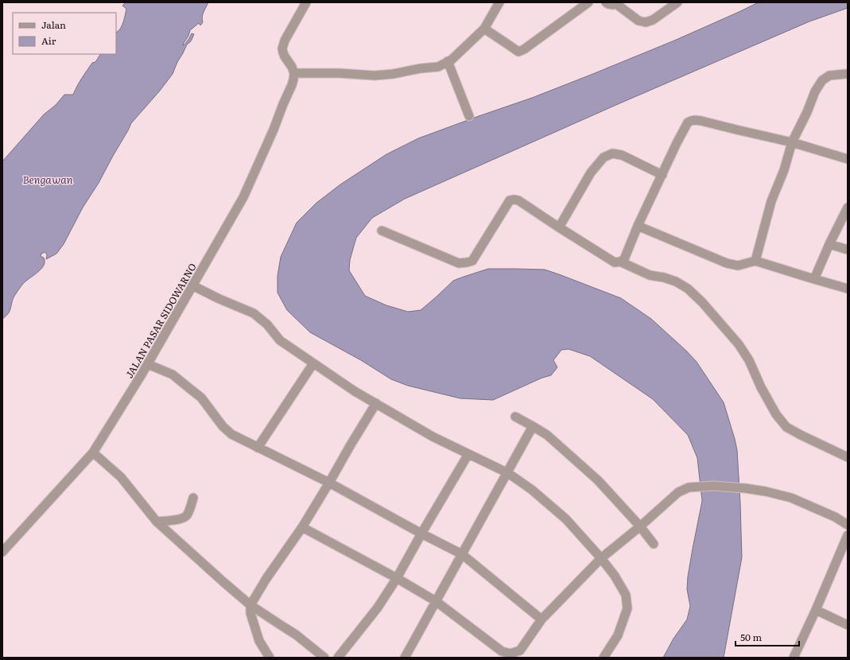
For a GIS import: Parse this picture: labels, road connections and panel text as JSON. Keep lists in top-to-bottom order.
{
  "streets": {
    "street": ["JALAN PASAR SIDOWARNO"]
  },
  "water": ["Bengawan"],
  "legend": ["Jalan", "Air"],
  "scale_bar": "50 m"
}
